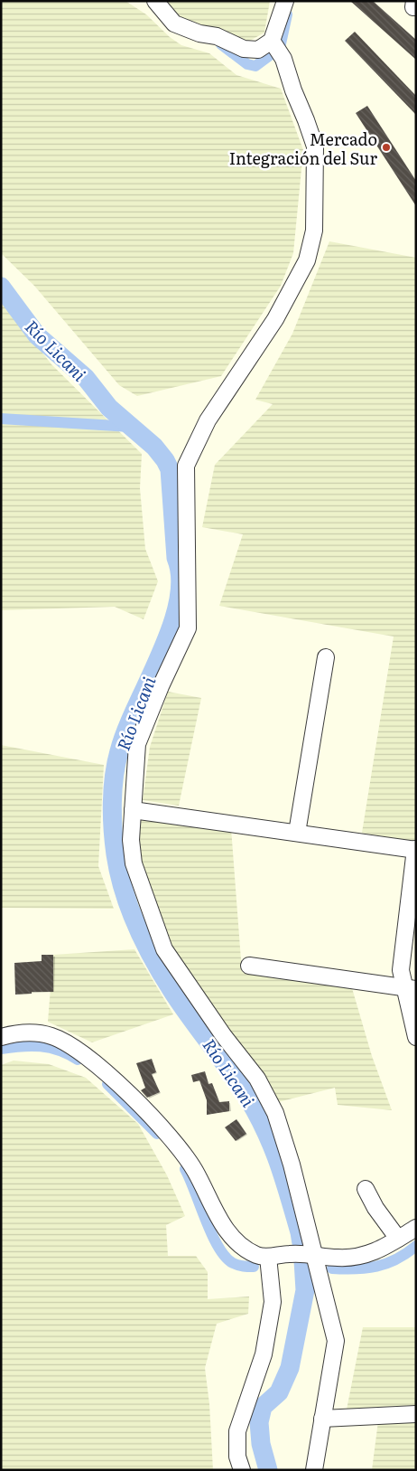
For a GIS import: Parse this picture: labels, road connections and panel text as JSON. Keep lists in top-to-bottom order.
{
  "water": ["Río Licani"],
  "places": ["Mercado Integración del Sur"]
}
